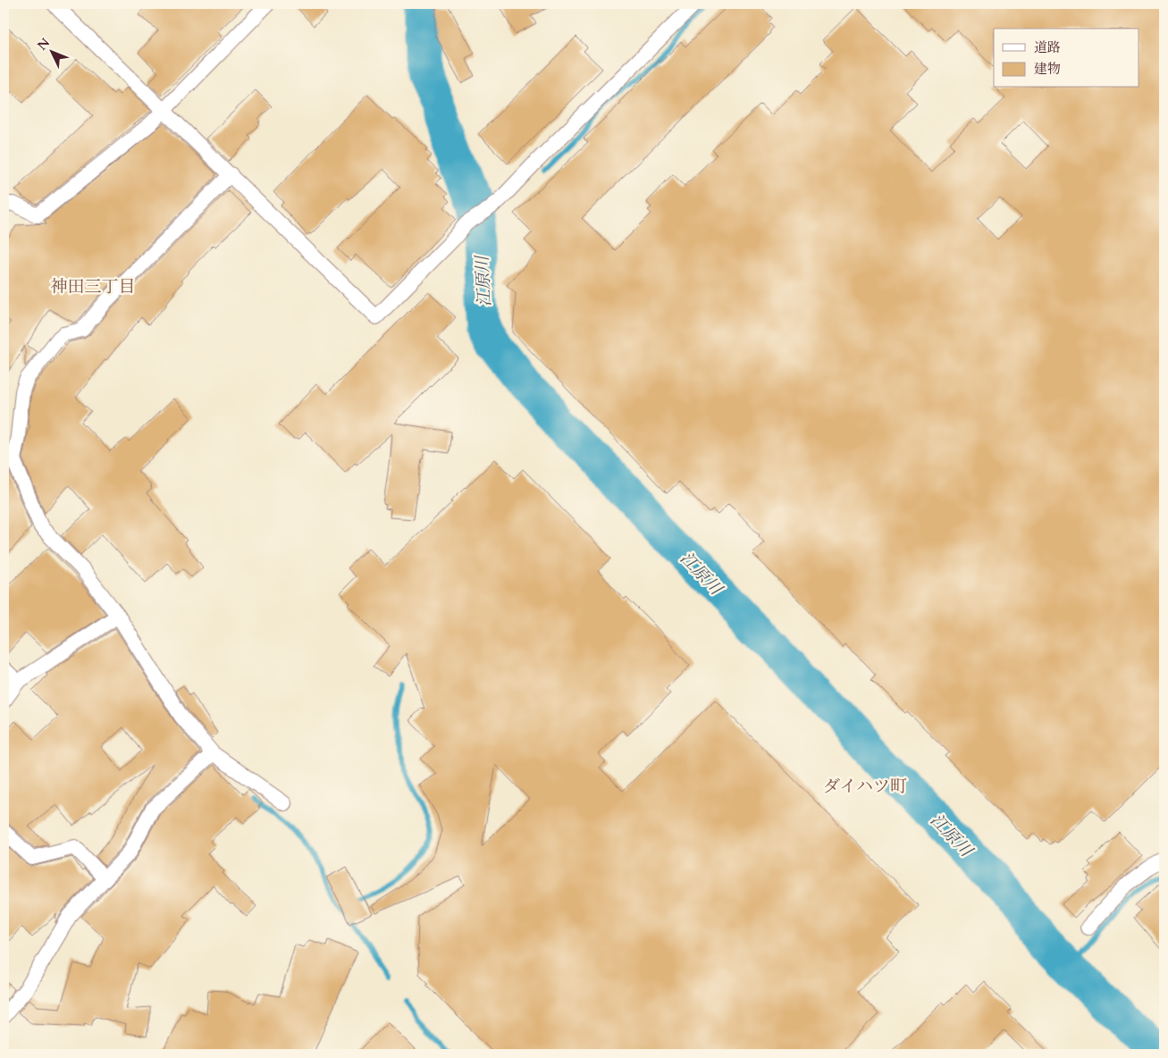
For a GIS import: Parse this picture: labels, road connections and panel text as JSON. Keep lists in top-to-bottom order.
{
  "districts": ["神田三丁目", "ダイハツ町"],
  "water": ["江原川"],
  "legend": ["道路", "建物"],
  "north": "top left"
}
